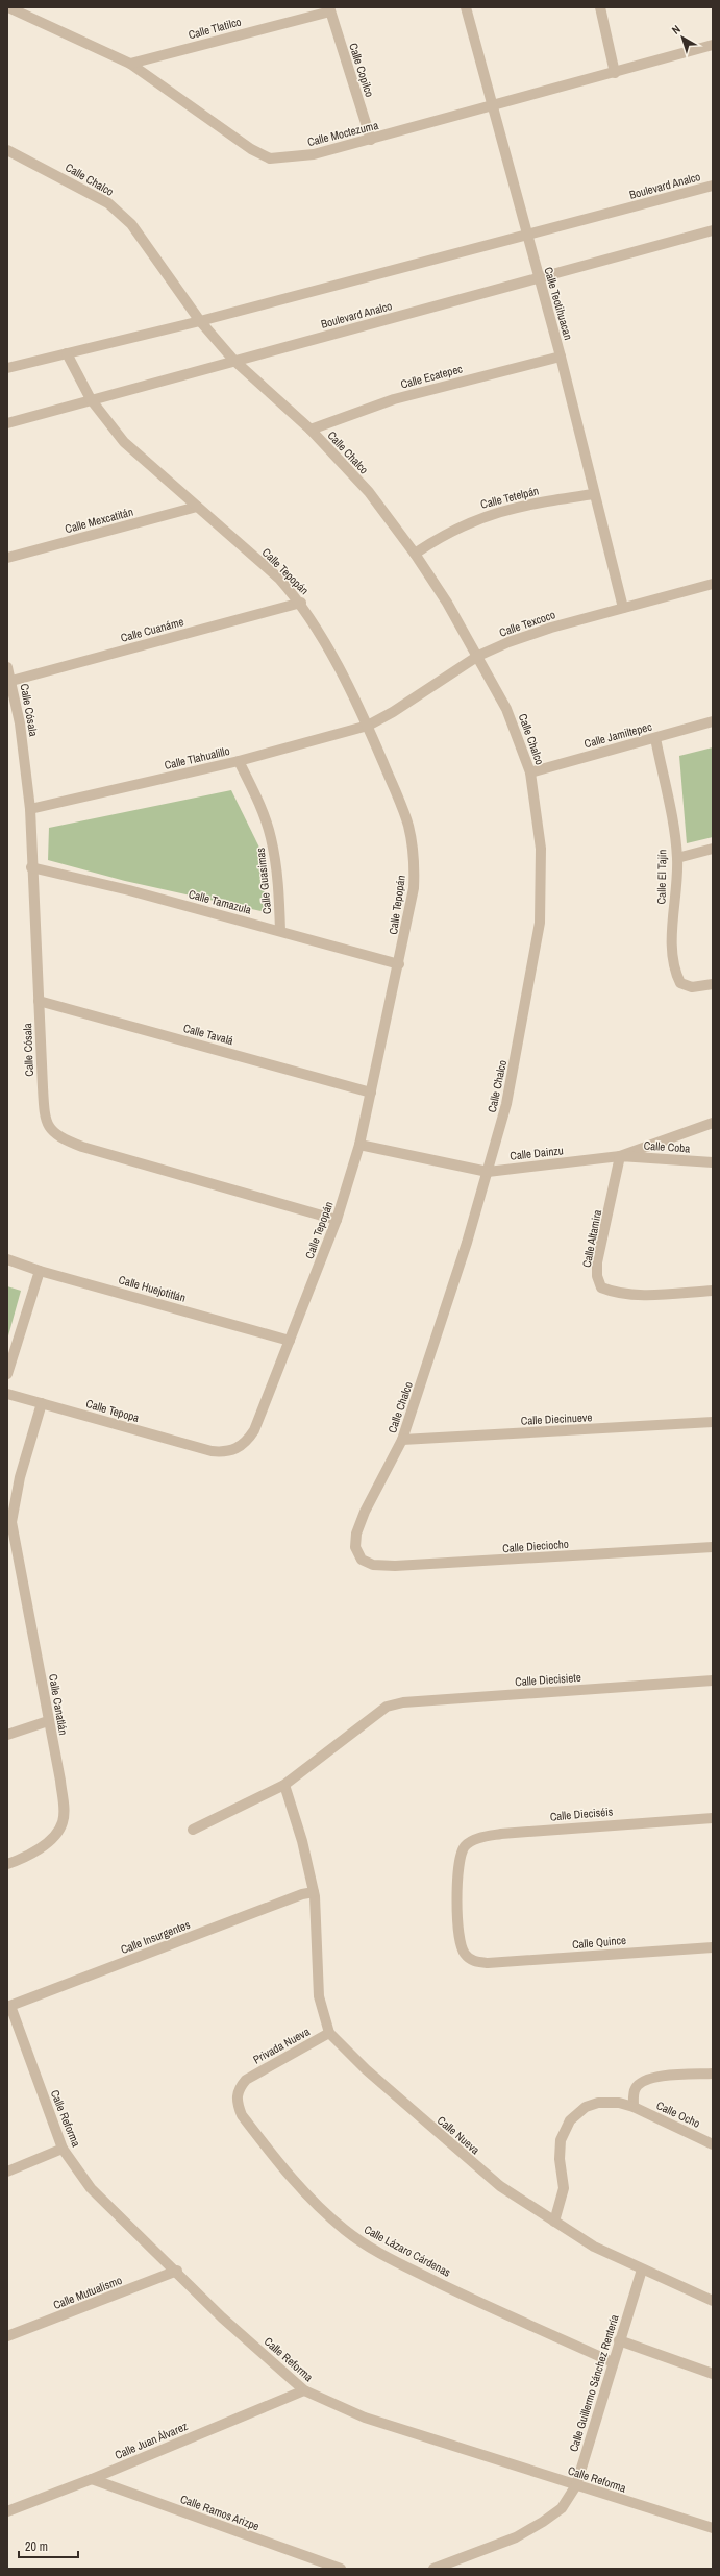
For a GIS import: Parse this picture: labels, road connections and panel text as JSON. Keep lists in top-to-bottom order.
{
  "streets": {
    "street": [
      "Calle Tlatilco",
      "Calle Copilco",
      "Calle Moctezuma",
      "Calle Chalco",
      "Boulevard Analco",
      "Calle Teotihuacan",
      "Calle Ecatepec",
      "Calle Tetelpán",
      "Calle Mexcatitán",
      "Calle Tepopán",
      "Calle Texcoco",
      "Calle Cuanáme",
      "Calle Cósala",
      "Calle Jamiltepec",
      "Calle Tlahualillo",
      "Calle El Tajín",
      "Calle Guasimas",
      "Calle Tamazula",
      "Calle Tavalá",
      "Calle Coba",
      "Calle Dainzu",
      "Calle Altamira",
      "Calle Huejotitlán",
      "Calle Tepopa",
      "Calle Diecinueve",
      "Calle Dieciocho",
      "Calle Diecisiete",
      "Calle Canatlán",
      "Calle Dieciséis",
      "Calle Insurgentes",
      "Calle Quince",
      "Privada Nueva",
      "Calle Ocho",
      "Calle Reforma",
      "Calle Nueva",
      "Calle Lázaro Cárdenas",
      "Calle Mutualismo",
      "Calle Guillermo Sánchez Rentería",
      "Calle Juan Álvarez",
      "Calle Ramos Arizpe"
    ]
  },
  "crossings": [
    ["Calle Tlatilco", "Calle Copilco"],
    ["Calle Tlatilco", "Calle Moctezuma"],
    ["Calle Copilco", "Calle Moctezuma"],
    ["Calle Moctezuma", "Calle Teotihuacan"],
    ["Calle Chalco", "Boulevard Analco"],
    ["Calle Chalco", "Calle Ecatepec"],
    ["Calle Chalco", "Calle Tetelpán"],
    ["Calle Chalco", "Calle Texcoco"],
    ["Calle Chalco", "Calle Jamiltepec"],
    ["Calle Chalco", "Calle Dainzu"],
    ["Calle Chalco", "Calle Diecinueve"],
    ["Calle Chalco", "Calle Dieciocho"],
    ["Boulevard Analco", "Calle Teotihuacan"],
    ["Boulevard Analco", "Calle Tepopán"],
    ["Calle Teotihuacan", "Calle Ecatepec"],
    ["Calle Teotihuacan", "Calle Tetelpán"],
    ["Calle Teotihuacan", "Calle Texcoco"],
    ["Calle Mexcatitán", "Calle Tepopán"],
    ["Calle Tepopán", "Calle Texcoco"],
    ["Calle Tepopán", "Calle Cuanáme"],
    ["Calle Tepopán", "Calle Cósala"],
    ["Calle Tepopán", "Calle Tlahualillo"],
    ["Calle Tepopán", "Calle Tamazula"],
    ["Calle Tepopán", "Calle Tavalá"],
    ["Calle Tepopán", "Calle Dainzu"],
    ["Calle Tepopán", "Calle Huejotitlán"],
    ["Calle Tepopán", "Calle Tepopa"],
    ["Calle Texcoco", "Calle Tlahualillo"],
    ["Calle Cuanáme", "Calle Cósala"],
    ["Calle Cósala", "Calle Tlahualillo"],
    ["Calle Cósala", "Calle Tamazula"],
    ["Calle Cósala", "Calle Tavalá"],
    ["Calle Jamiltepec", "Calle El Tajín"],
    ["Calle Tlahualillo", "Calle Guasimas"],
    ["Calle Guasimas", "Calle Tamazula"],
    ["Calle Coba", "Calle Dainzu"],
    ["Calle Coba", "Calle Altamira"],
    ["Calle Dainzu", "Calle Altamira"],
    ["Calle Tepopa", "Calle Canatlán"],
    ["Calle Diecisiete", "Calle Nueva"],
    ["Calle Dieciséis", "Calle Quince"],
    ["Calle Insurgentes", "Calle Reforma"],
    ["Calle Insurgentes", "Calle Nueva"],
    ["Privada Nueva", "Calle Nueva"],
    ["Privada Nueva", "Calle Lázaro Cárdenas"],
    ["Calle Ocho", "Calle Nueva"],
    ["Calle Reforma", "Calle Mutualismo"],
    ["Calle Reforma", "Calle Guillermo Sánchez Rentería"],
    ["Calle Reforma", "Calle Juan Álvarez"],
    ["Calle Nueva", "Calle Guillermo Sánchez Rentería"],
    ["Calle Lázaro Cárdenas", "Calle Guillermo Sánchez Rentería"],
    ["Calle Juan Álvarez", "Calle Ramos Arizpe"]
  ],
  "scale_bar": "20 m",
  "north": "top left"
}
